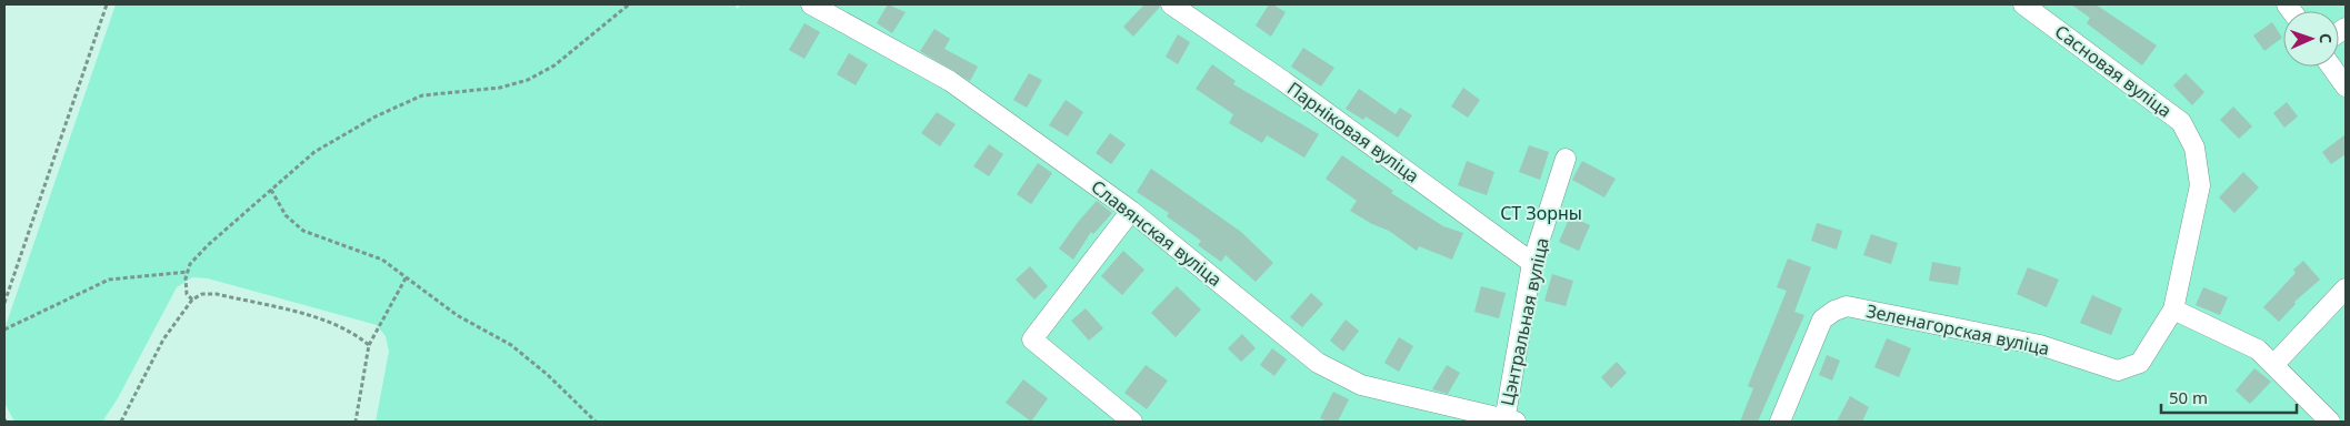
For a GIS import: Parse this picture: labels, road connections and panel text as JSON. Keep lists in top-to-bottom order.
{
  "streets": {
    "street": [
      "Сасновая вуліца",
      "Парніковая вуліца",
      "Славянская вуліца",
      "Цэнтральная вуліца",
      "Зеленагорская вуліца"
    ]
  },
  "crossings": [
    ["Сасновая вуліца", "Зеленагорская вуліца"],
    ["Парніковая вуліца", "Цэнтральная вуліца"],
    ["Славянская вуліца", "Цэнтральная вуліца"]
  ],
  "parks": ["СТ Зорны"],
  "scale_bar": "50 m",
  "north": "right"
}
